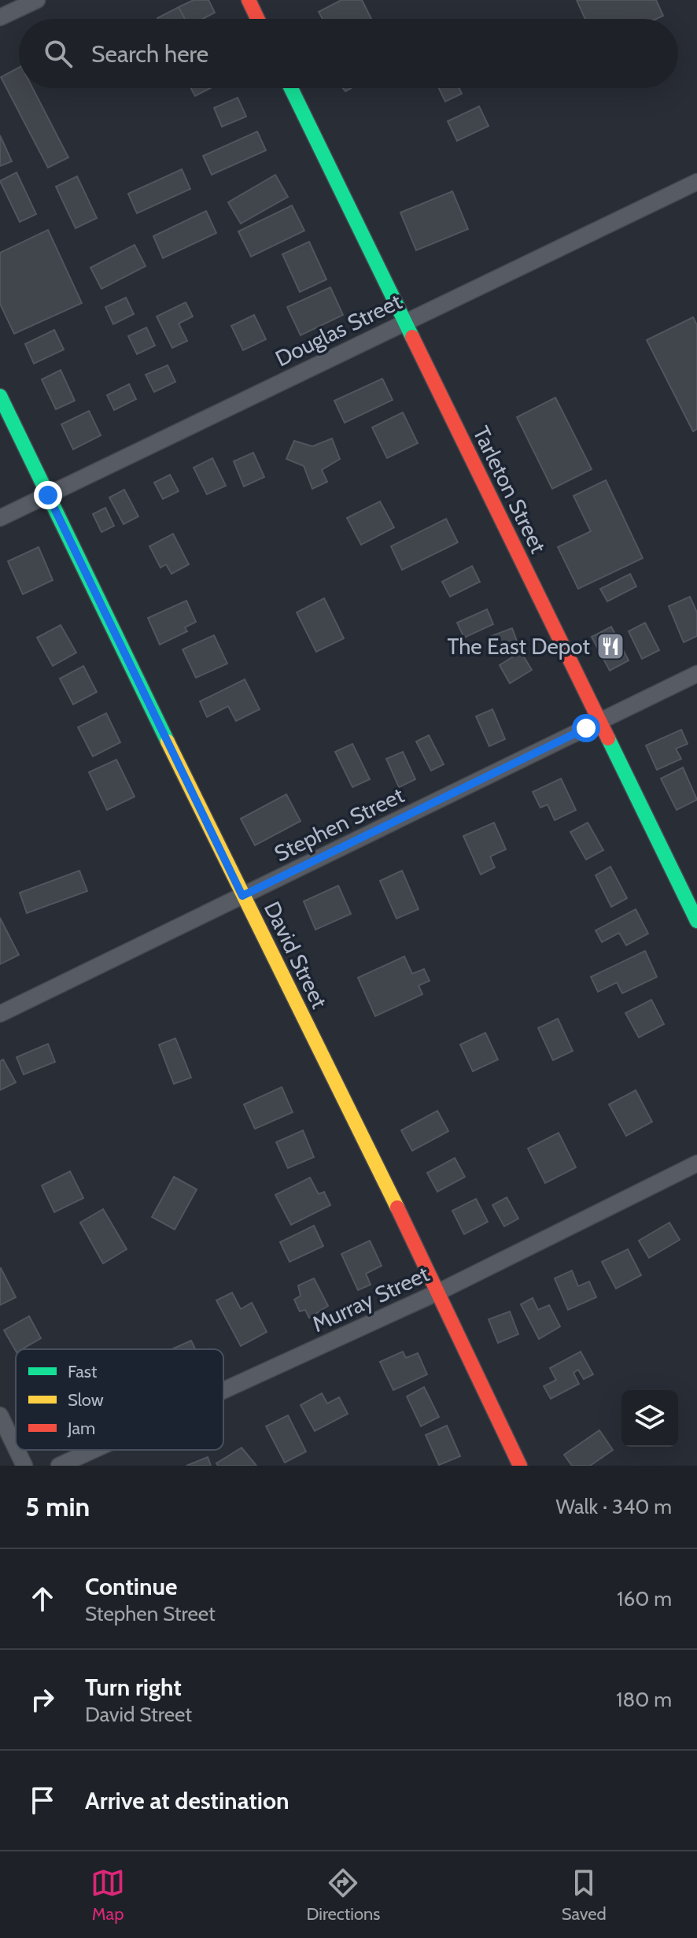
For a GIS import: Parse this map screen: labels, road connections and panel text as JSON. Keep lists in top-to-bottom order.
{
  "streets": {
    "street": [
      "Douglas Street",
      "Tarleton Street",
      "Stephen Street",
      "David Street",
      "Murray Street"
    ]
  },
  "crossings": [
    ["Douglas Street", "Tarleton Street"],
    ["Douglas Street", "David Street"],
    ["Tarleton Street", "Stephen Street"],
    ["Stephen Street", "David Street"],
    ["David Street", "Murray Street"]
  ],
  "places": {
    "restaurant": ["The East Depot"]
  },
  "legend": ["Fast", "Slow", "Jam"],
  "page": {
    "search": "Search here",
    "heading": ["5 min", "Walk · 340 m"],
    "list": [
      ["Continue", "Stephen Street", "160 m"],
      ["Turn right", "David Street", "180 m"],
      "Arrive at destination"
    ],
    "nav": ["Map", "Directions", "Saved"]
  }
}
